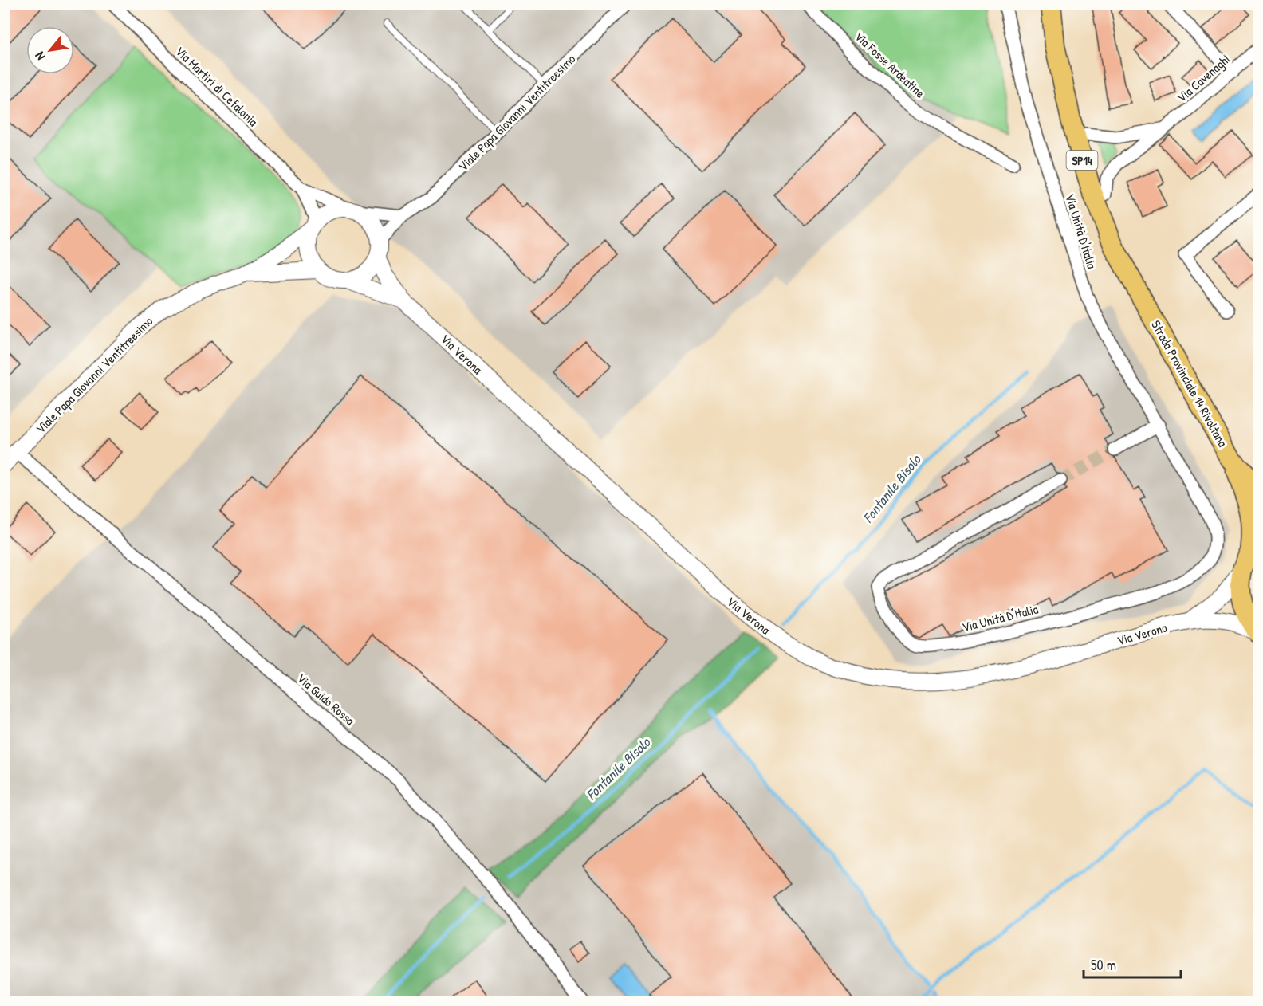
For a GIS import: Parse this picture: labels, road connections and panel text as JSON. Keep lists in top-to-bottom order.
{
  "streets": {
    "main road": ["SP14", "Strada Provinciale 14 Rivoltana"],
    "street": [
      "Via Fosse Ardeatine",
      "Via Cavenaghi",
      "Via Martiri di Cefalonia",
      "Viale Papa Giovanni Ventitreesimo",
      "Via Unità D'Italia",
      "Via Verona",
      "Via Guido Rossa"
    ]
  },
  "crossings": [
    ["Via Cavenaghi", "Strada Provinciale 14 Rivoltana"],
    ["Via Martiri di Cefalonia", "Viale Papa Giovanni Ventitreesimo"],
    ["Via Martiri di Cefalonia", "Via Verona"],
    ["Viale Papa Giovanni Ventitreesimo", "Via Verona"],
    ["Viale Papa Giovanni Ventitreesimo", "Via Guido Rossa"],
    ["Via Verona", "Strada Provinciale 14 Rivoltana"]
  ],
  "water": ["Fontanile Bisolo"],
  "scale_bar": "50 m",
  "north": "bottom left"
}
